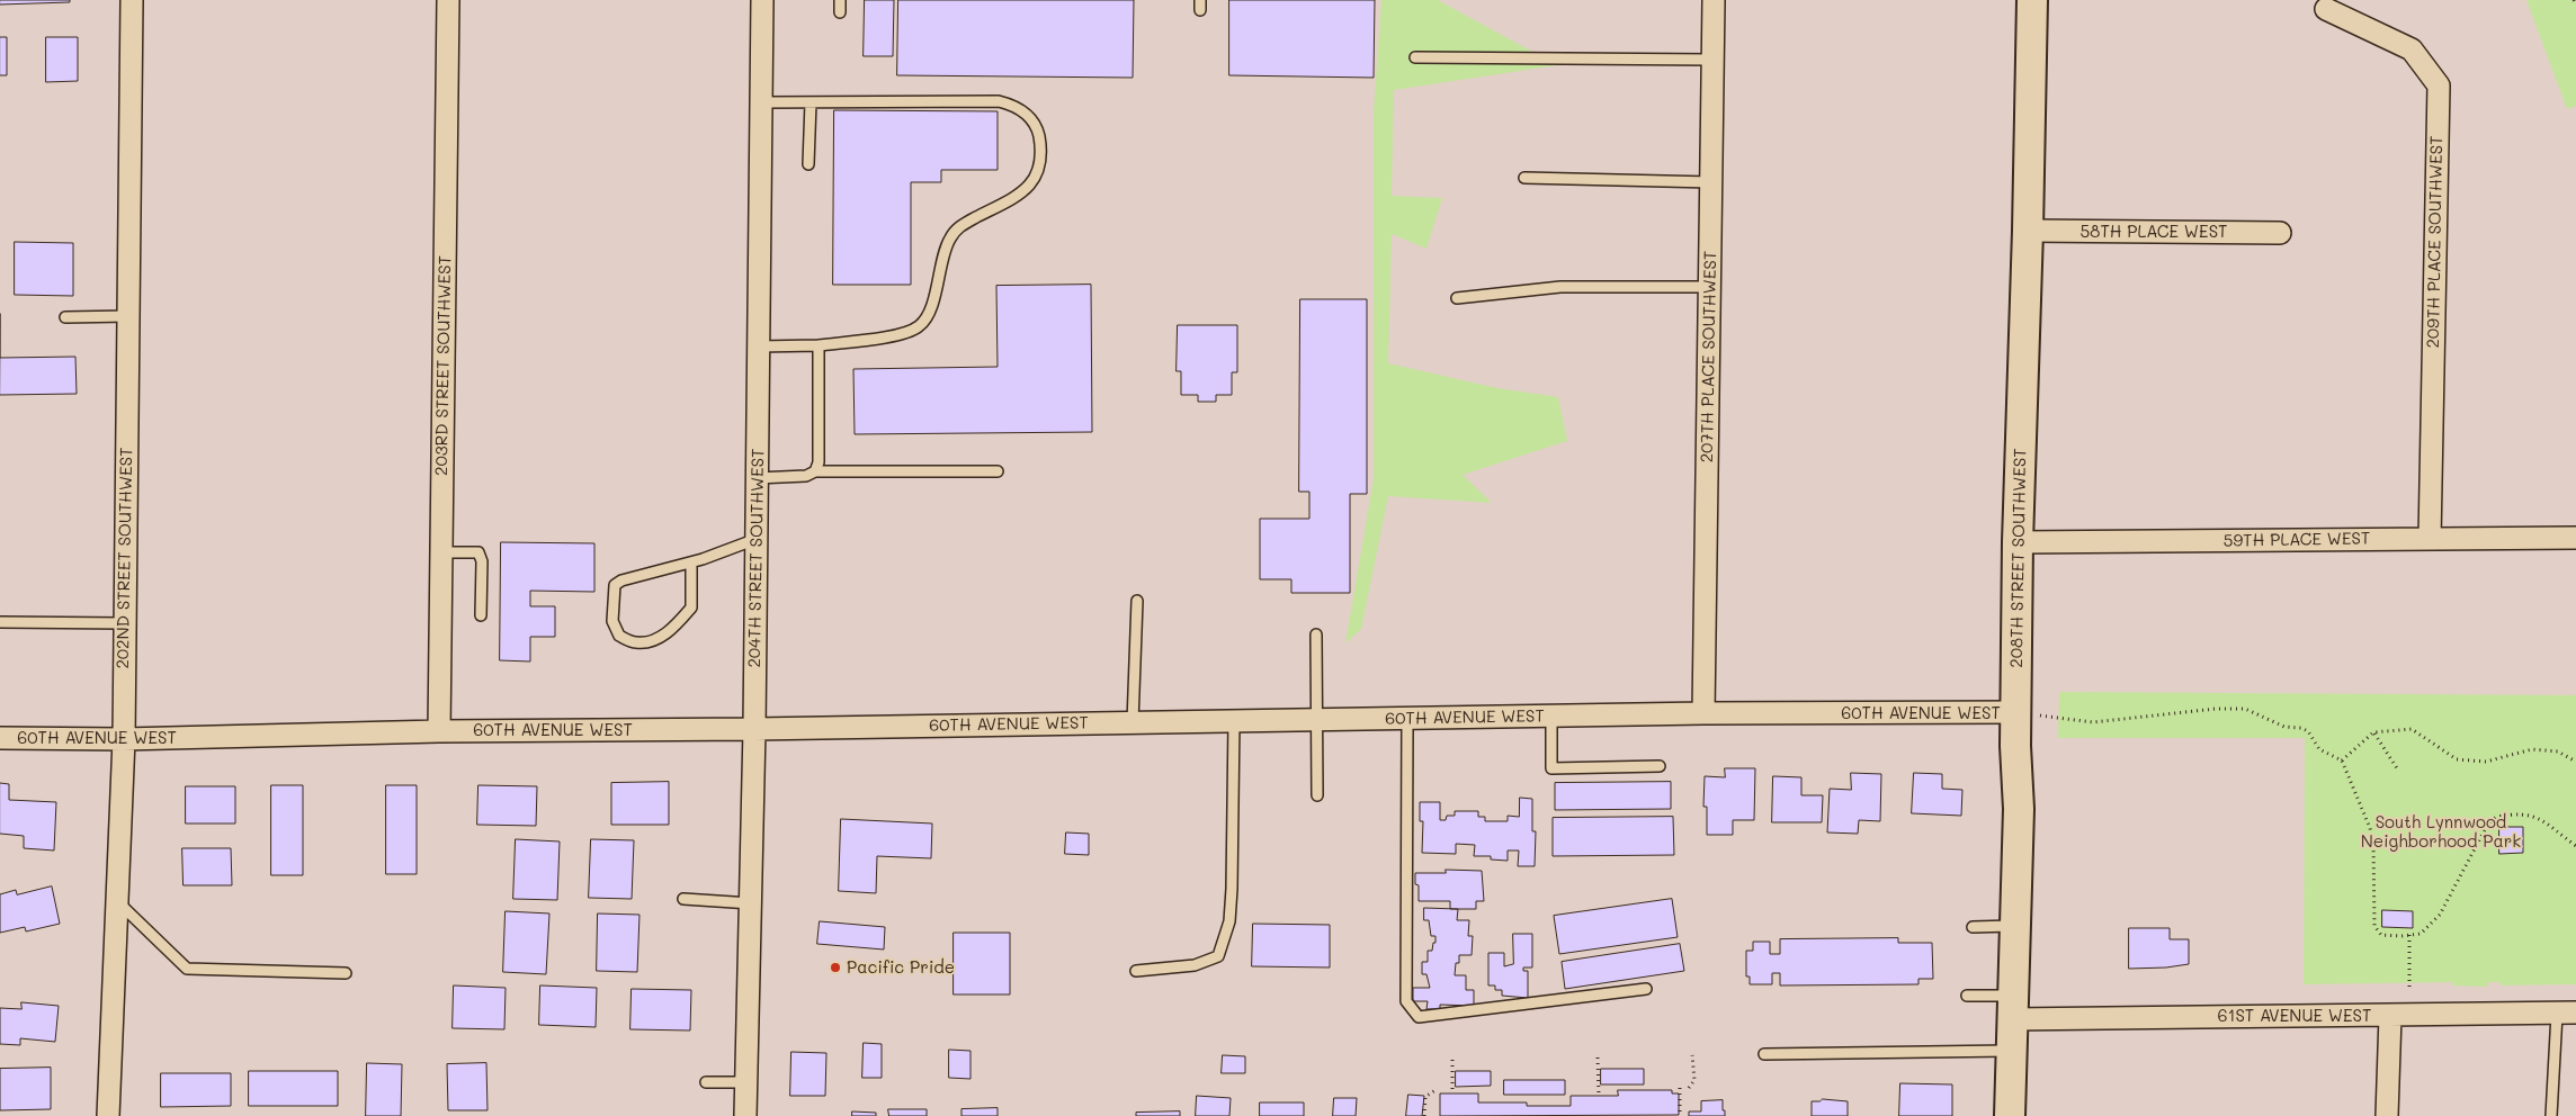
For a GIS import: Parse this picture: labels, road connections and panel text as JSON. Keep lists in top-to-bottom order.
{
  "streets": {
    "street": [
      "58TH PLACE WEST",
      "209TH PLACE SOUTHWEST",
      "207TH PLACE SOUTHWEST",
      "203RD STREET SOUTHWEST",
      "59TH PLACE WEST",
      "202ND STREET SOUTHWEST",
      "204TH STREET SOUTHWEST",
      "208TH STREET SOUTHWEST",
      "60TH AVENUE WEST",
      "61ST AVENUE WEST"
    ]
  },
  "crossings": [
    ["58TH PLACE WEST", "208TH STREET SOUTHWEST"],
    ["209TH PLACE SOUTHWEST", "59TH PLACE WEST"],
    ["207TH PLACE SOUTHWEST", "60TH AVENUE WEST"],
    ["203RD STREET SOUTHWEST", "60TH AVENUE WEST"],
    ["59TH PLACE WEST", "208TH STREET SOUTHWEST"],
    ["202ND STREET SOUTHWEST", "60TH AVENUE WEST"],
    ["204TH STREET SOUTHWEST", "60TH AVENUE WEST"],
    ["208TH STREET SOUTHWEST", "60TH AVENUE WEST"],
    ["208TH STREET SOUTHWEST", "61ST AVENUE WEST"]
  ],
  "parks": ["South Lynnwood Neighborhood Park"],
  "places": ["Pacific Pride"]
}
